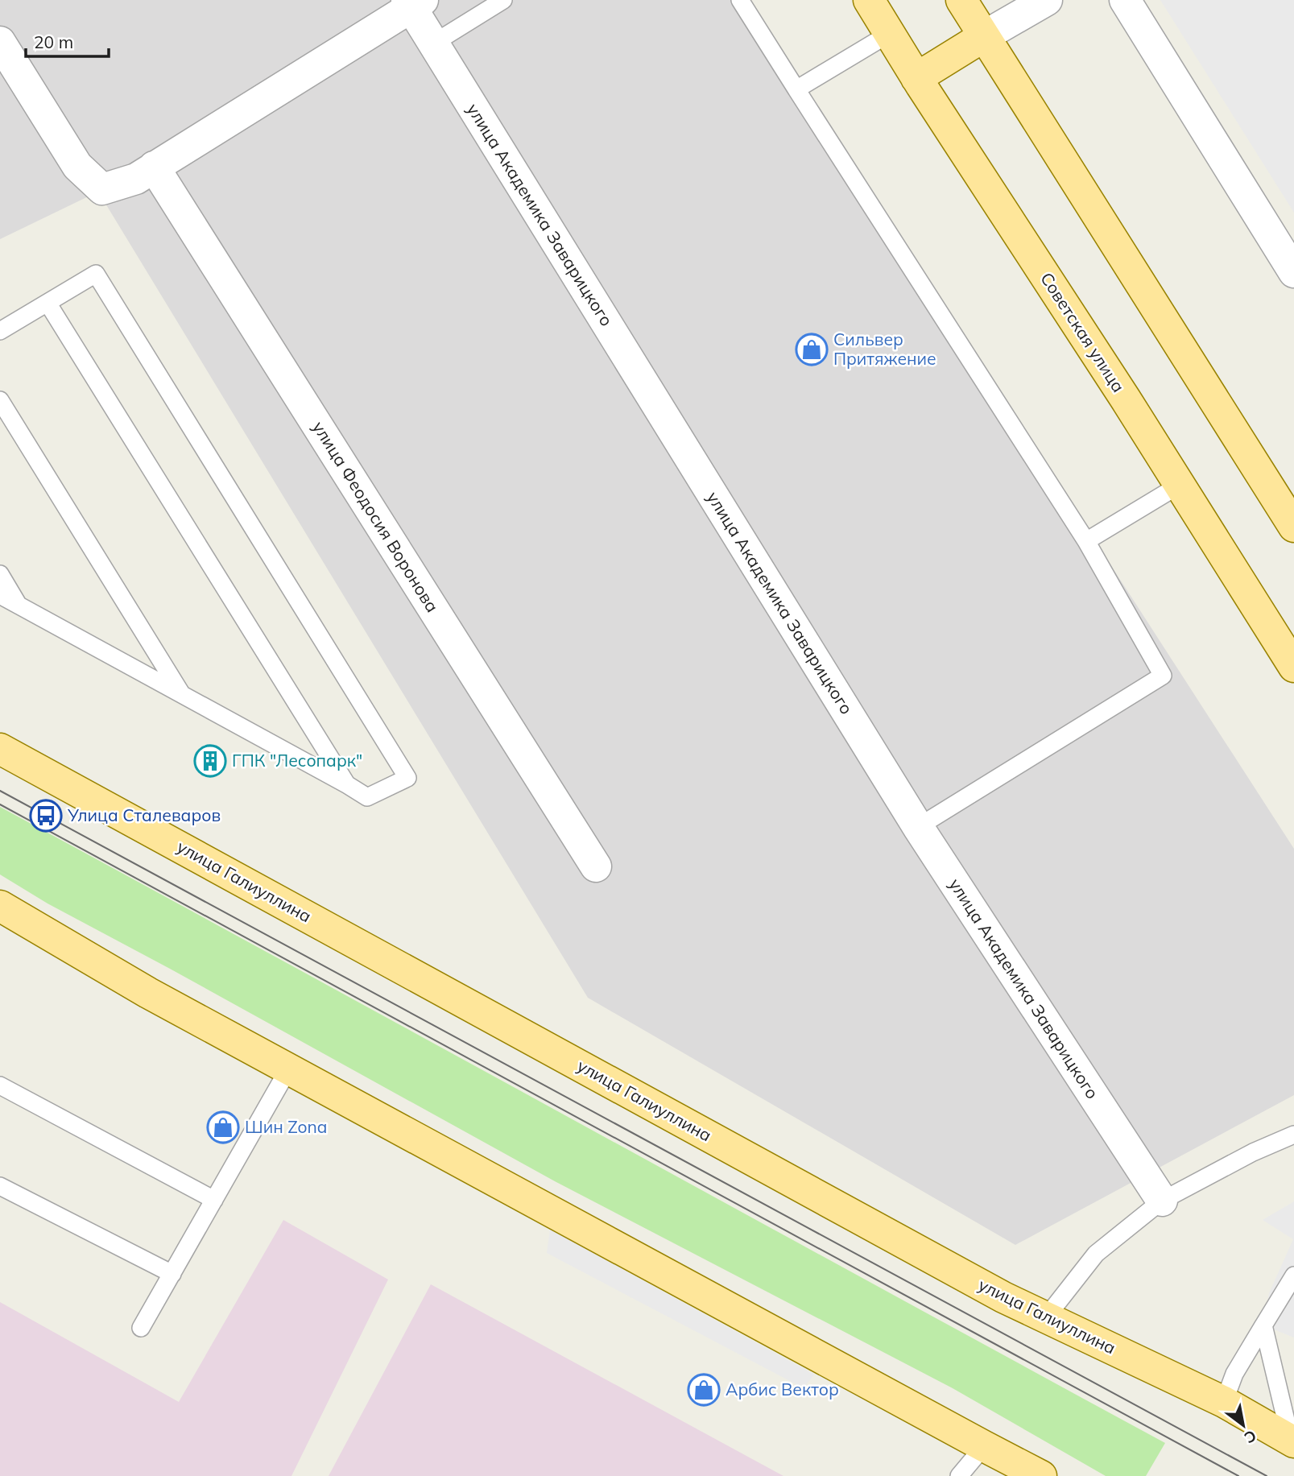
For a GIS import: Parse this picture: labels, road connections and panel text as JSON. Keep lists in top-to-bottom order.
{
  "streets": {
    "main road": ["Советская улица", "улица Галиуллина"],
    "street": ["улица Академика Заварицкого", "улица Феодосия Воронова"]
  },
  "places": {
    "shop": ["Сильвер Притяжение", "Шин Zona", "Арбис Вектор"],
    "building": ["ГПК \"Лесопарк\""],
    "bus stop": ["Улица Сталеваров"]
  },
  "scale_bar": "20 m",
  "north": "bottom right"
}
